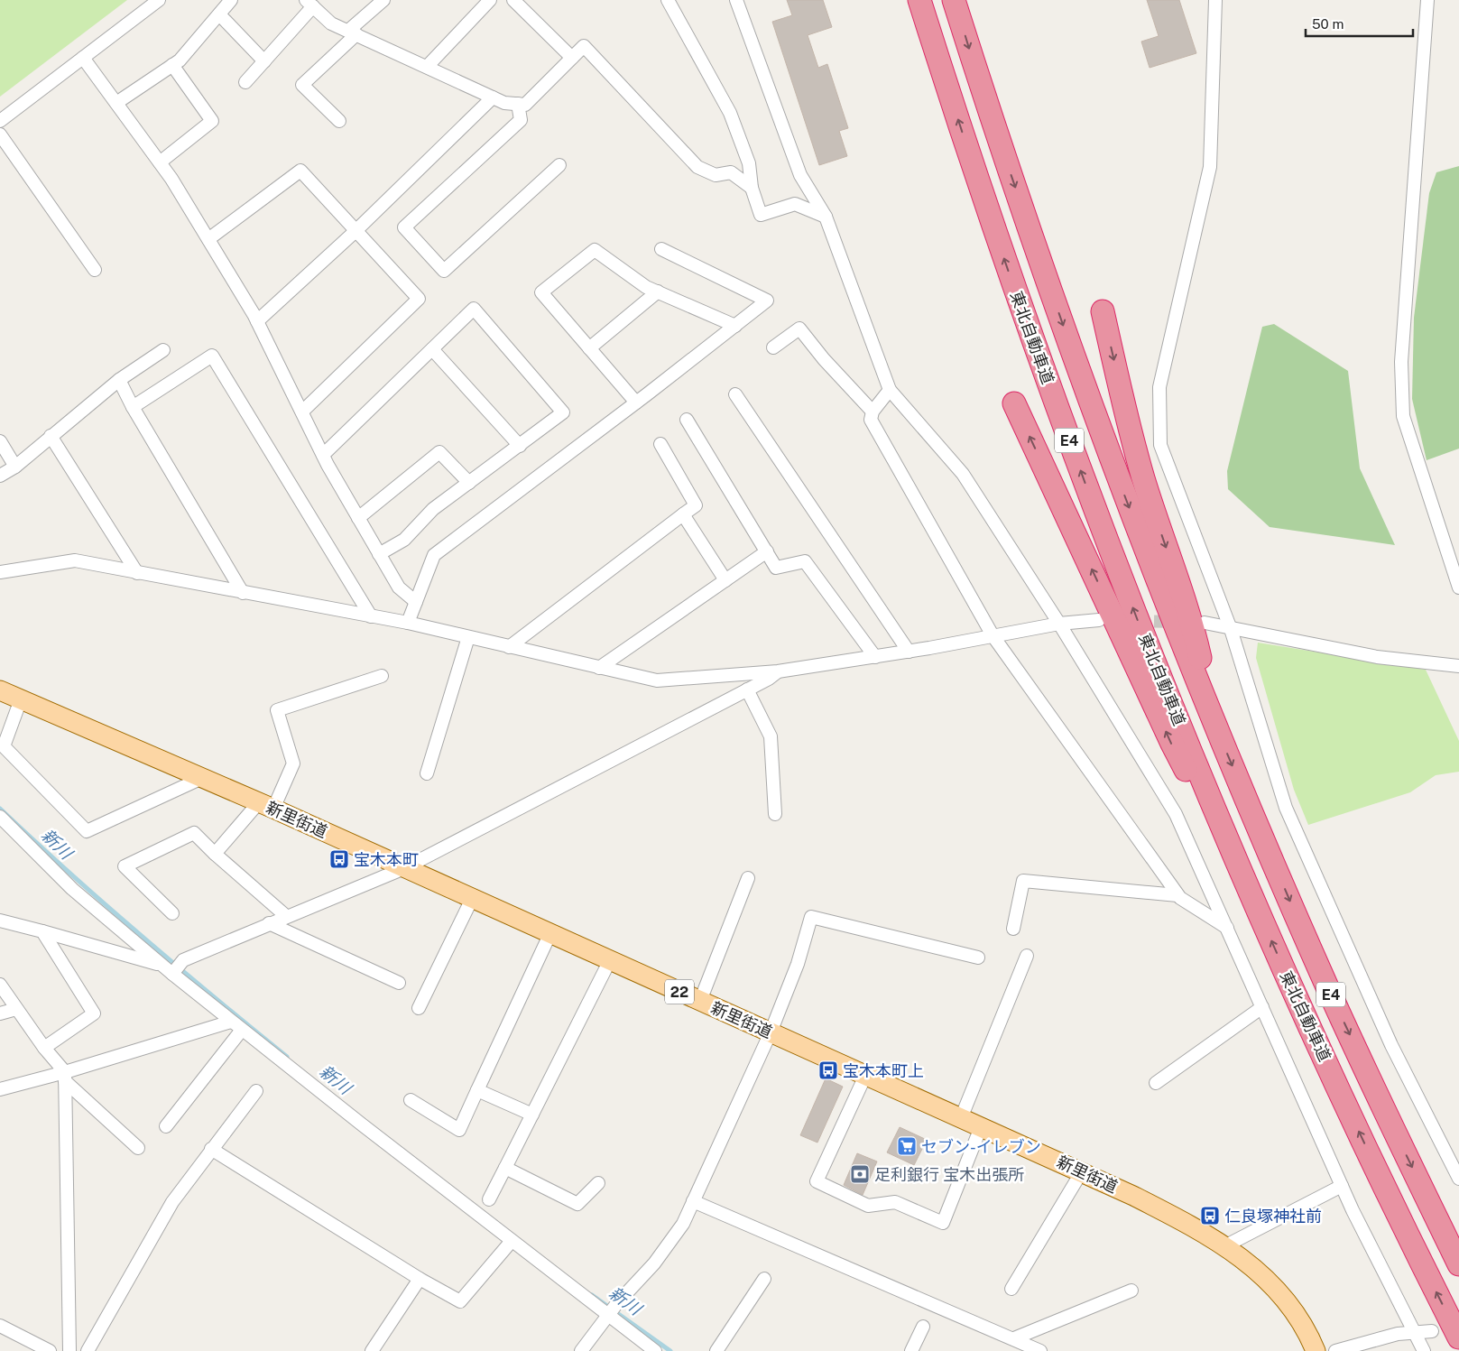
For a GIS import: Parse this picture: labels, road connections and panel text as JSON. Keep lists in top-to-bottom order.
{
  "streets": {
    "highway": ["東北自動車道", "E4"],
    "main road": ["新里街道", "22"]
  },
  "water": ["新川"],
  "places": {
    "bus stop": ["宝木本町", "宝木本町上", "仁良塚神社前"],
    "supermarket": ["セブン-イレブン"],
    "bank": ["足利銀行 宝木出張所"]
  },
  "scale_bar": "50 m"
}
